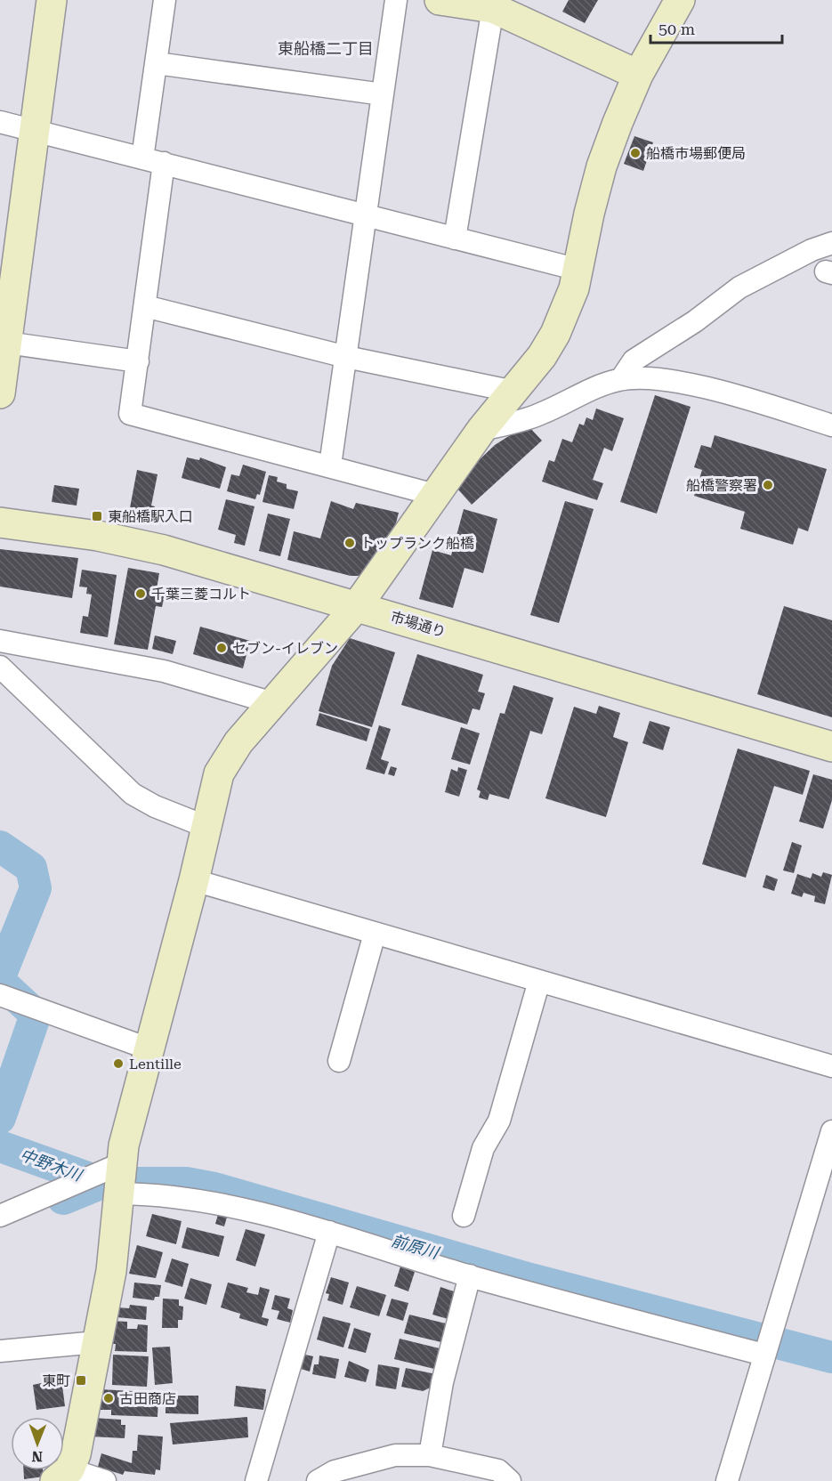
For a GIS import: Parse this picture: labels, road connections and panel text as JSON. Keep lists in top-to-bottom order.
{
  "streets": {
    "street": ["市場通り"]
  },
  "districts": ["東船橋二丁目"],
  "water": ["中野木川", "前原川"],
  "places": {
    "other": [
      "船橋市場郵便局",
      "船橋警察署",
      "トップランク船橋",
      "千葉三菱コルト",
      "セブン-イレブン",
      "Lentille",
      "古田商店"
    ],
    "transit": ["東船橋駅入口", "東町"]
  },
  "scale_bar": "50 m",
  "north": "bottom"
}
